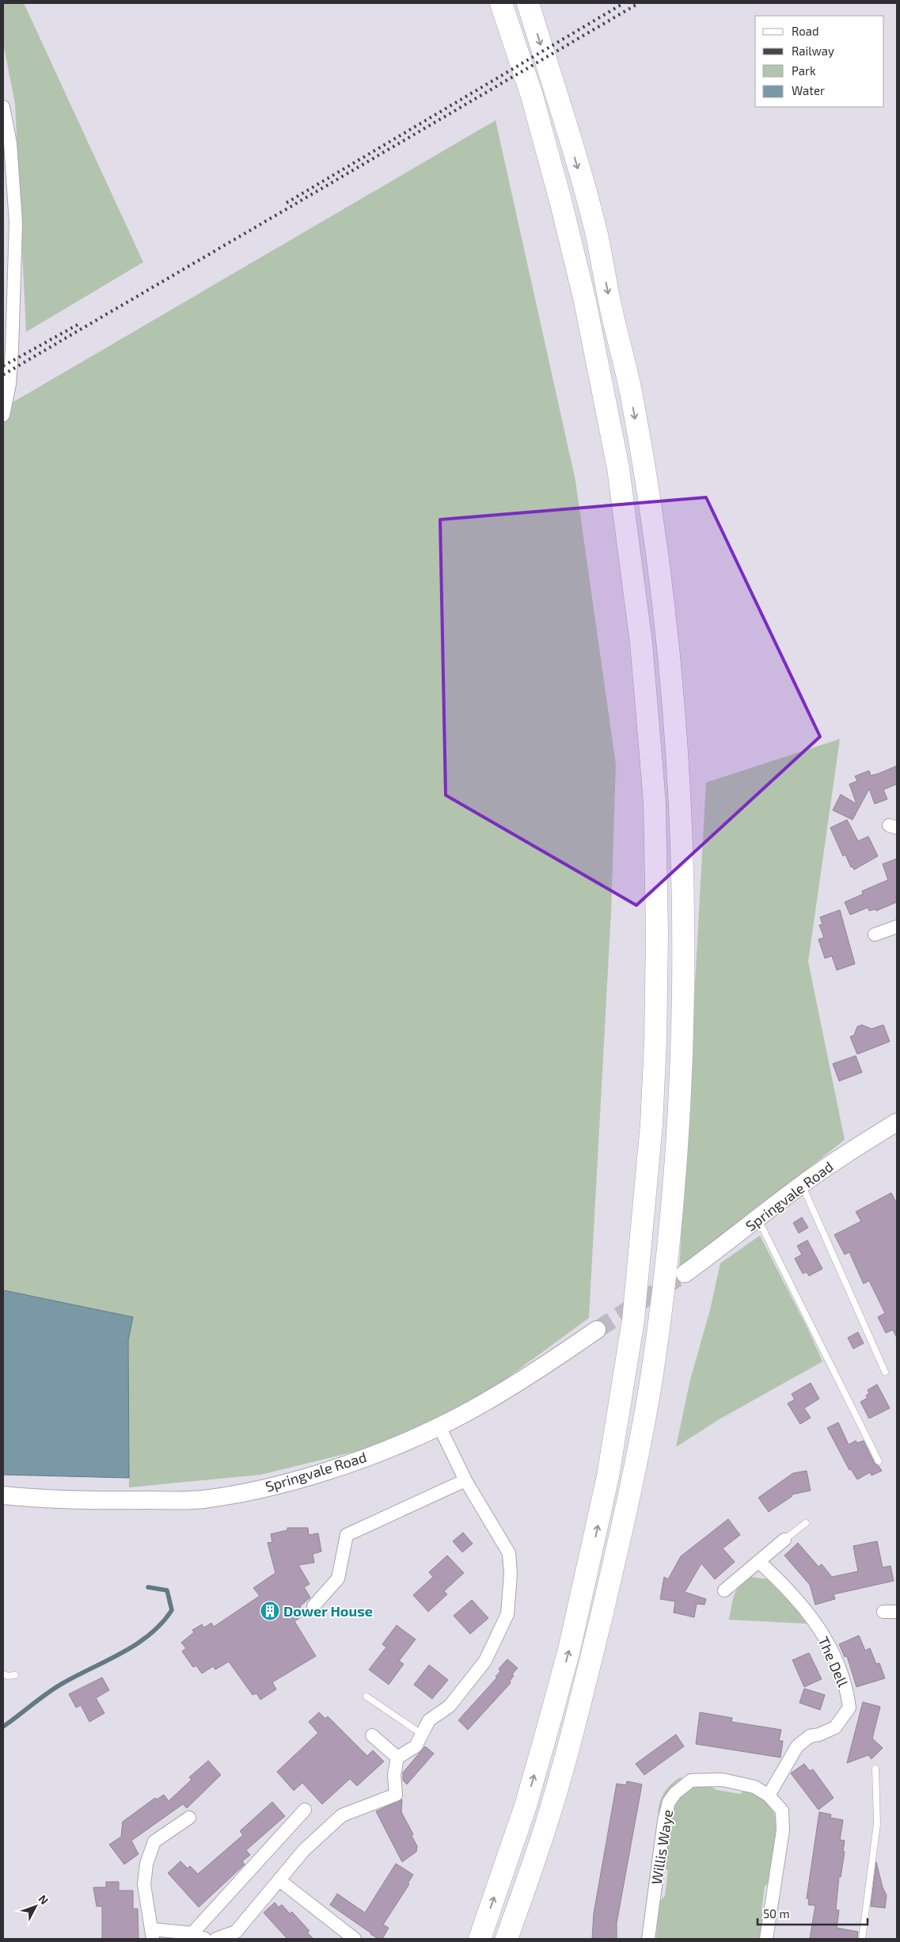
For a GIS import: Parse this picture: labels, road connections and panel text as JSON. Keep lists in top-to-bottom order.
{
  "streets": {
    "street": ["Springvale Road", "The Dell", "Willis Waye"]
  },
  "crossings": [
    ["The Dell", "Willis Waye"]
  ],
  "places": {
    "building": ["Dower House"]
  },
  "legend": [
    "Road",
    "Railway",
    "Park",
    "Water"
  ],
  "scale_bar": "50 m",
  "north": "top right"
}
